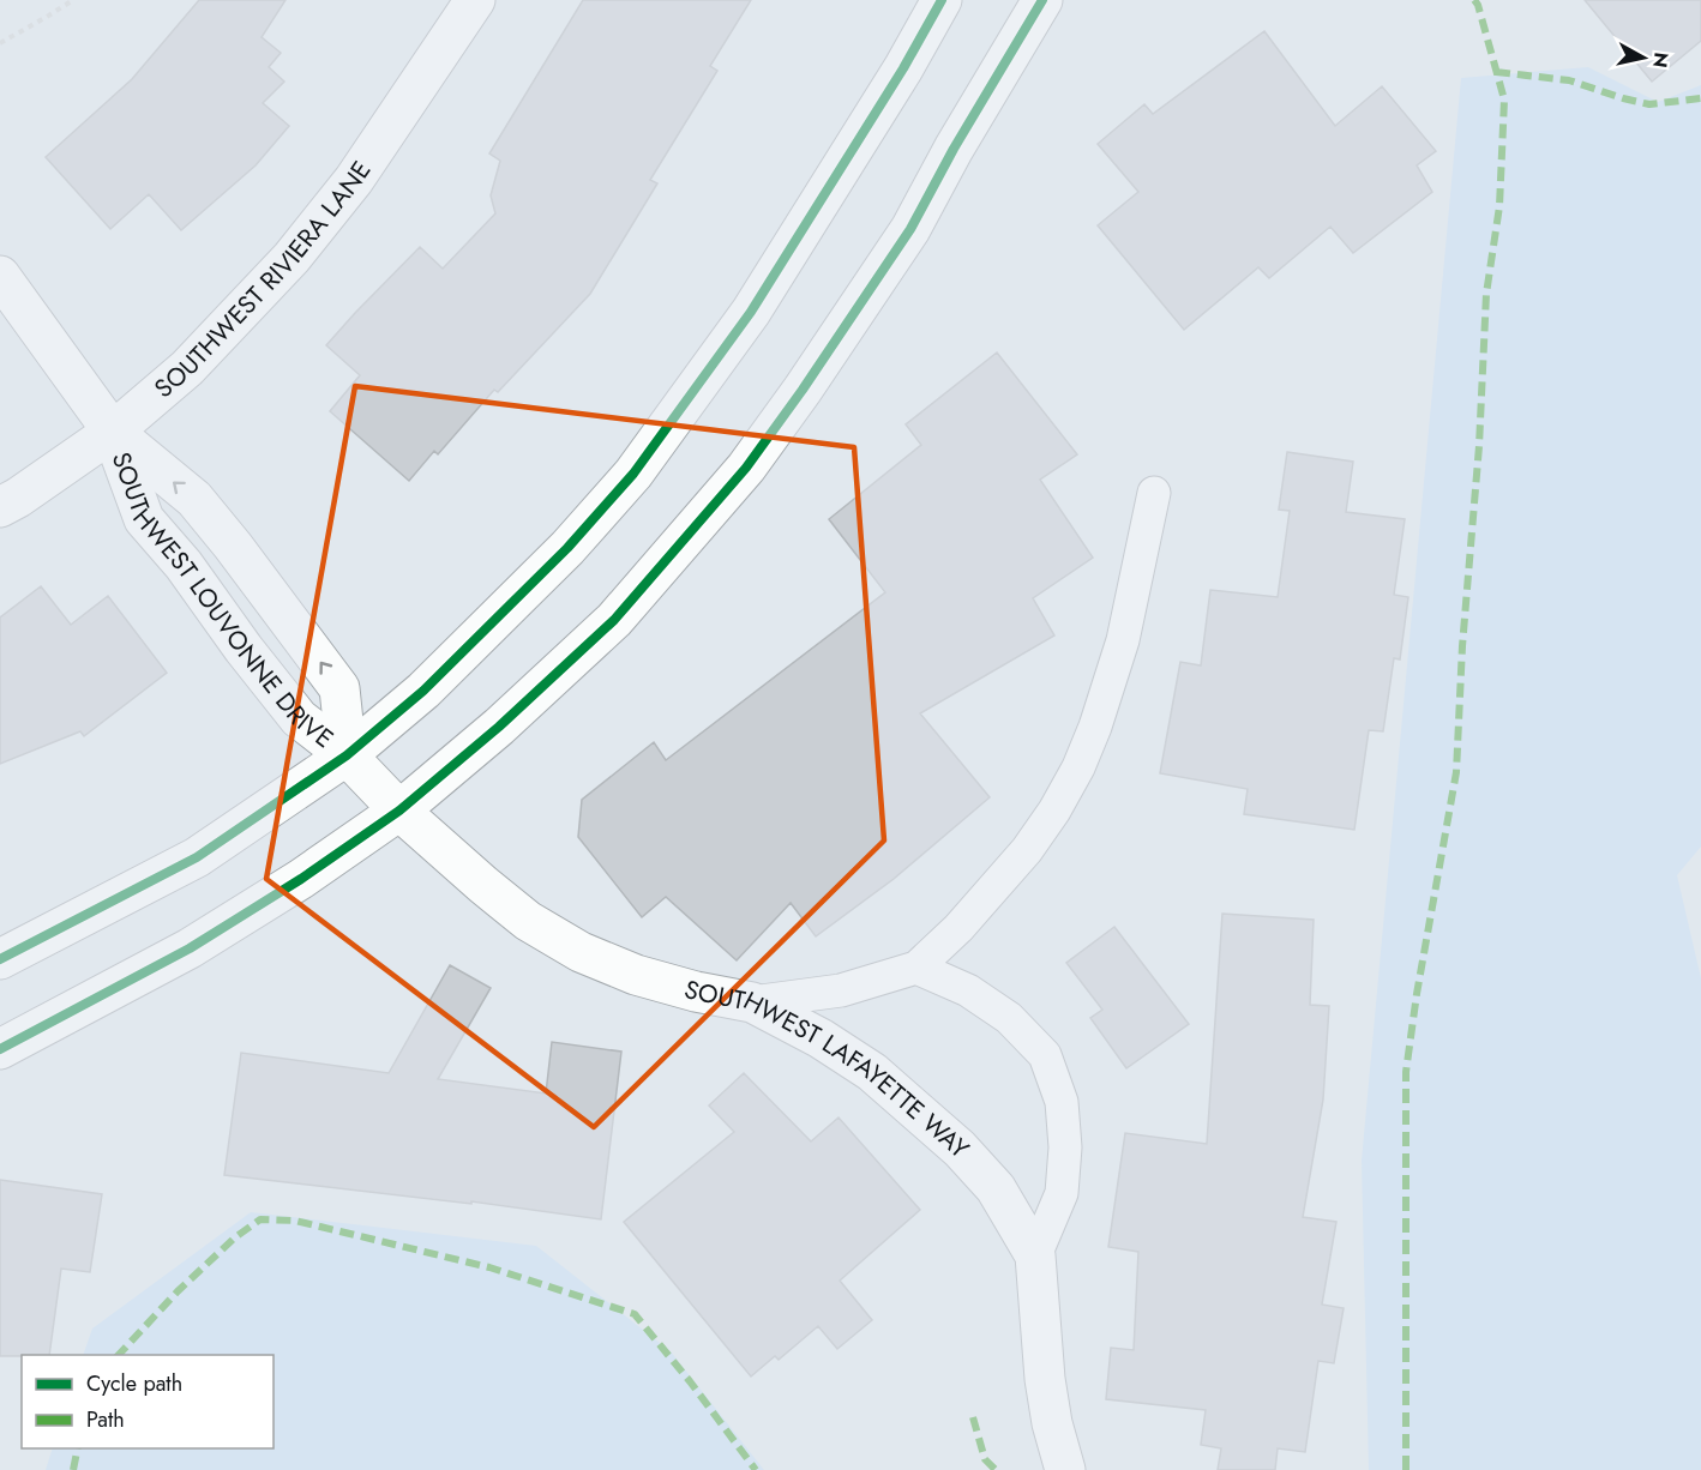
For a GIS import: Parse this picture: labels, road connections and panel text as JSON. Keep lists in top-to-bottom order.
{
  "streets": {
    "street": ["SOUTHWEST RIVIERA LANE", "SOUTHWEST LOUVONNE DRIVE", "SOUTHWEST LAFAYETTE WAY"]
  },
  "crossings": [
    ["SOUTHWEST RIVIERA LANE", "SOUTHWEST LOUVONNE DRIVE"],
    ["SOUTHWEST LOUVONNE DRIVE", "SOUTHWEST LAFAYETTE WAY"]
  ],
  "legend": ["Cycle path", "Path"],
  "north": "right"
}
